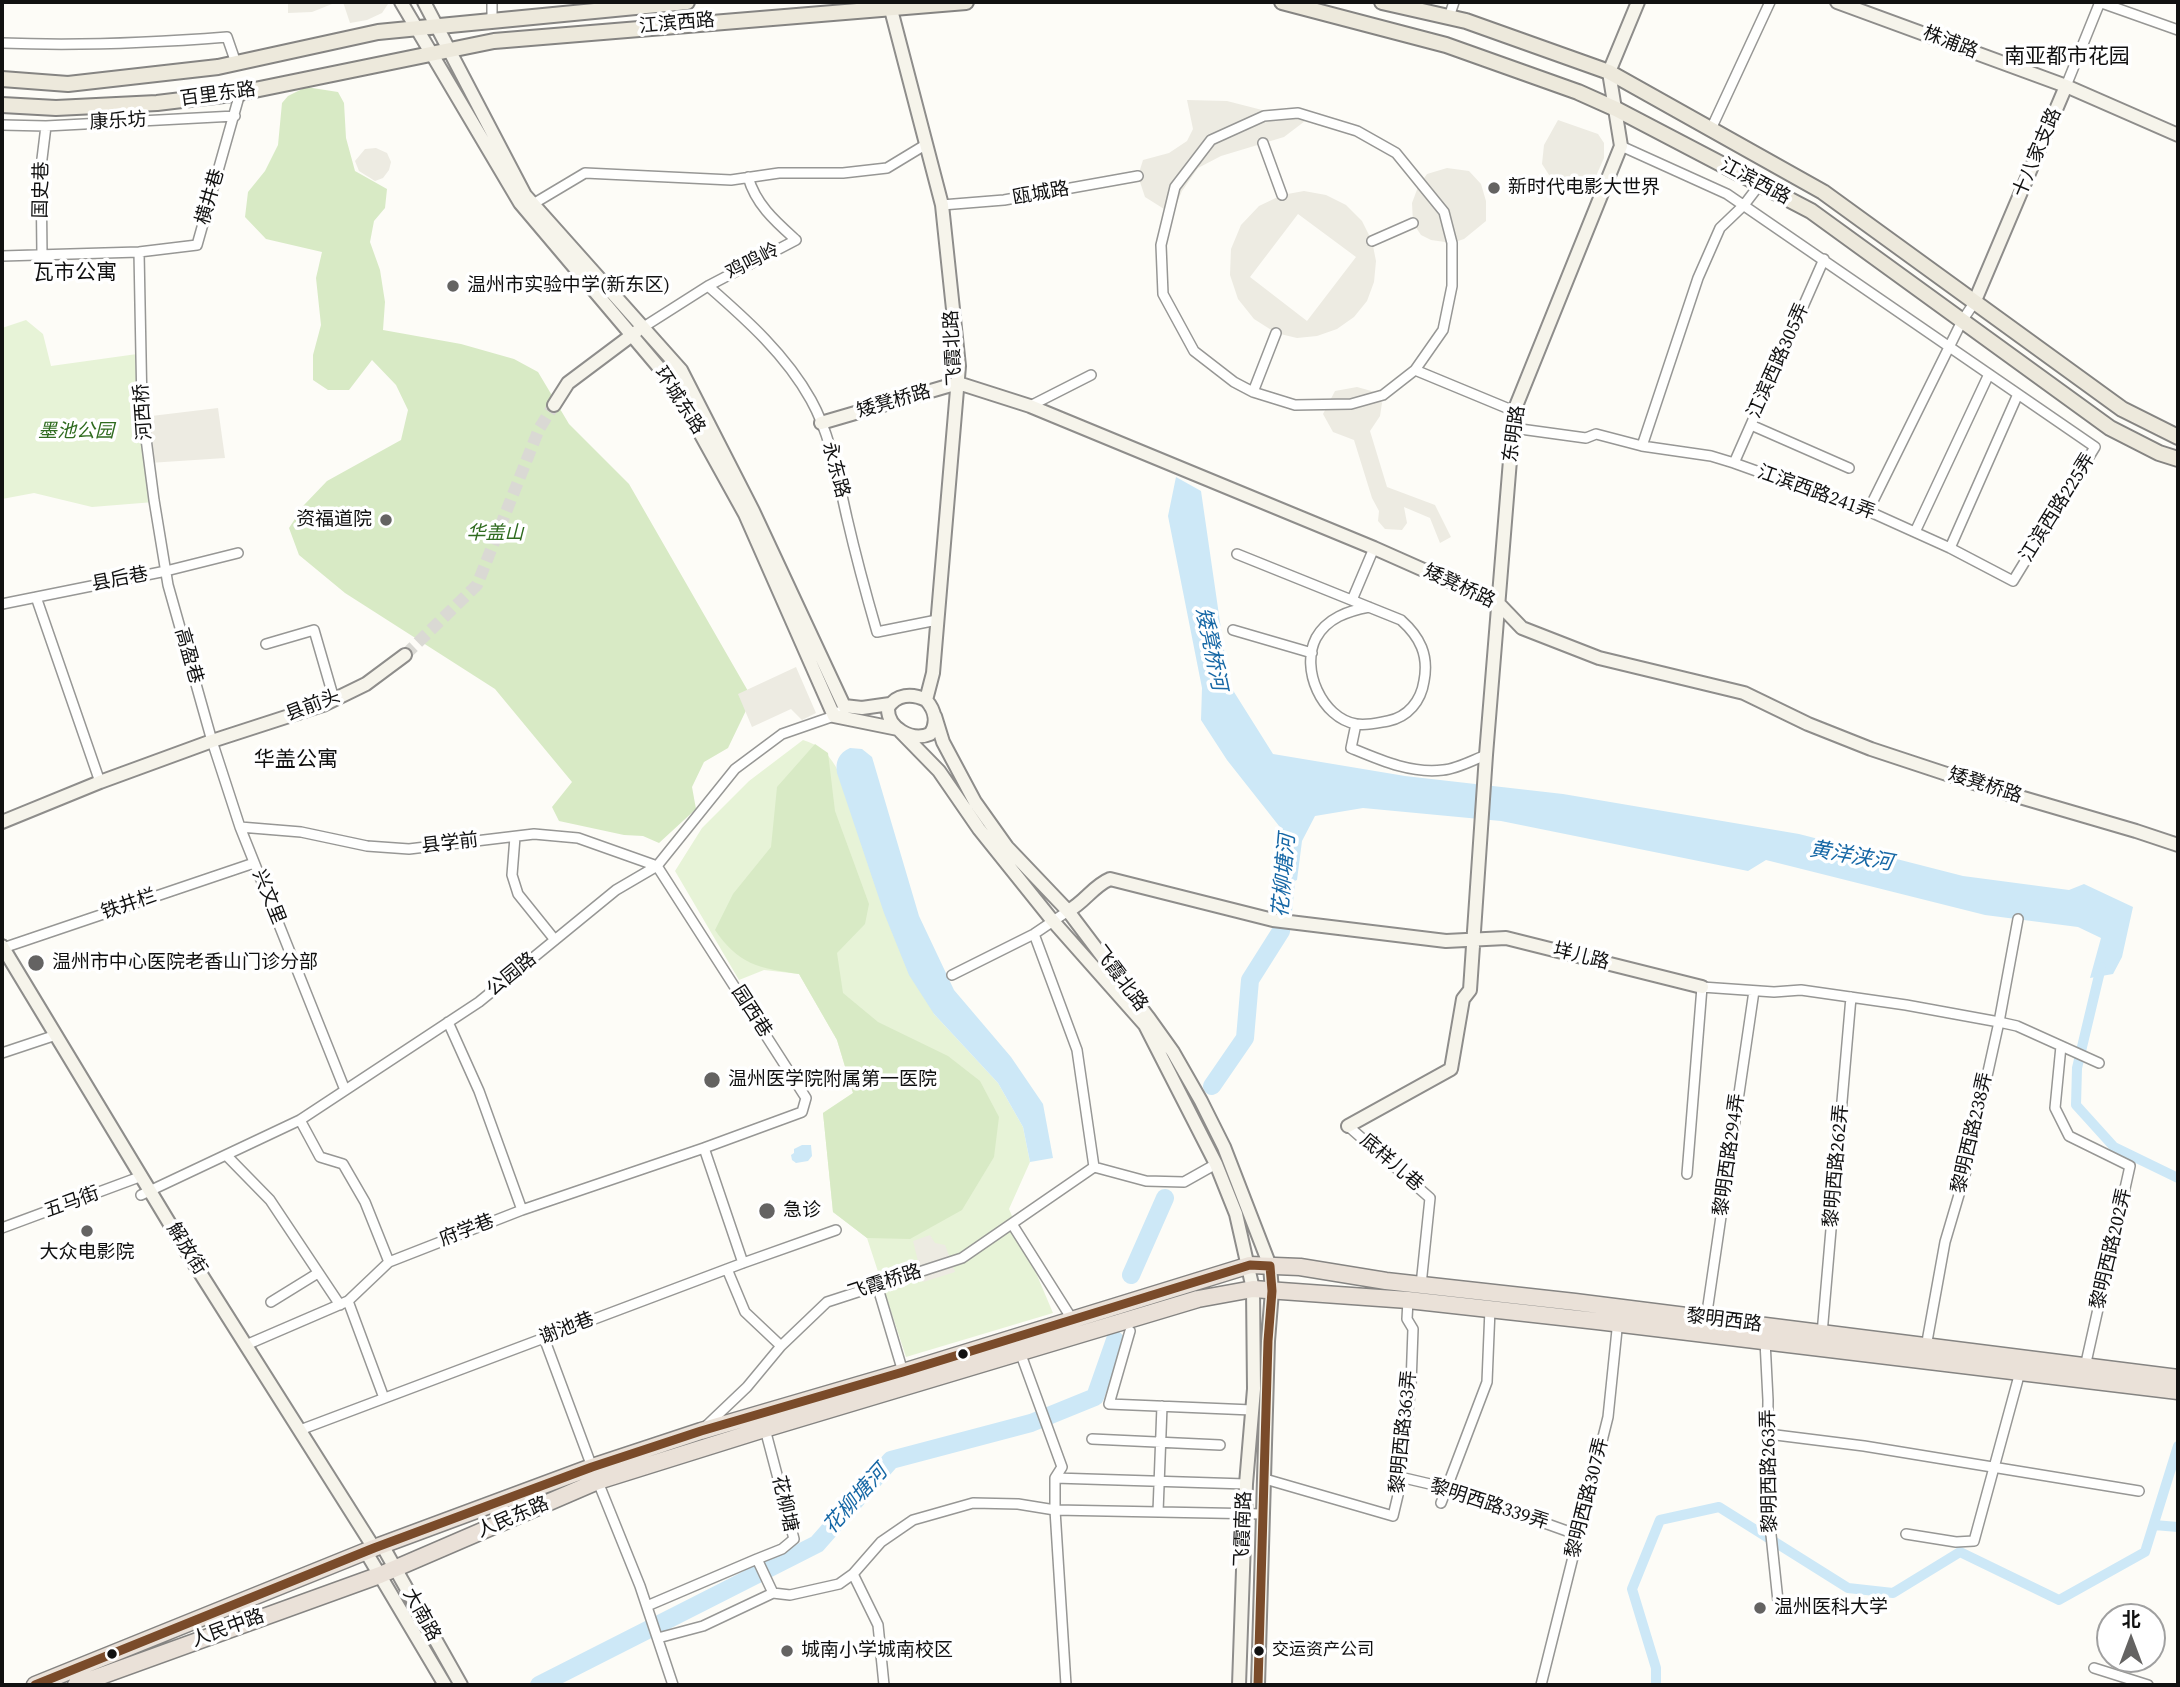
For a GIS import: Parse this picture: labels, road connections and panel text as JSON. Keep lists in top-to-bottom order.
{
  "streets": {
    "highway": ["黎明西路", "人民东路", "人民中路"],
    "main road": ["江滨西路", "百里东路"],
    "street": [
      "株浦路",
      "康乐坊",
      "十八家支路",
      "国史巷",
      "瓯城路",
      "横井巷",
      "鸡鸣岭",
      "飞霞北路",
      "江滨西路305弄",
      "环城东路",
      "矮凳桥路",
      "河西桥",
      "东明路",
      "永东路",
      "江滨西路241弄",
      "江滨西路225弄",
      "县后巷",
      "高盈巷",
      "县前头",
      "县学前",
      "兴文里",
      "铁井栏",
      "垟儿路",
      "公园路",
      "园西巷",
      "黎明西路238弄",
      "黎明西路294弄",
      "底样儿巷",
      "黎明西路262弄",
      "五马街",
      "府学巷",
      "解放街",
      "黎明西路202弄",
      "飞霞桥路",
      "谢池巷",
      "黎明西路363弄",
      "黎明西路263弄",
      "黎明西路307弄",
      "花柳塘",
      "黎明西路339弄",
      "飞霞南路",
      "大南路"
    ]
  },
  "crossings": [
    ["江滨西路", "百里东路"],
    ["江滨西路", "十八家支路"],
    ["江滨西路", "飞霞北路"],
    ["江滨西路", "环城东路"],
    ["江滨西路", "东明路"],
    ["株浦路", "十八家支路"],
    ["百里东路", "横井巷"],
    ["百里东路", "环城东路"],
    ["康乐坊", "国史巷"],
    ["康乐坊", "横井巷"],
    ["瓯城路", "飞霞北路"],
    ["横井巷", "河西桥"],
    ["鸡鸣岭", "环城东路"],
    ["鸡鸣岭", "永东路"],
    ["飞霞北路", "矮凳桥路"],
    ["飞霞北路", "永东路"],
    ["飞霞北路", "垟儿路"],
    ["飞霞北路", "黎明西路"],
    ["飞霞北路", "人民东路"],
    ["飞霞北路", "飞霞南路"],
    ["江滨西路305弄", "江滨西路241弄"],
    ["环城东路", "公园路"],
    ["矮凳桥路", "东明路"],
    ["矮凳桥路", "永东路"],
    ["河西桥", "县后巷"],
    ["河西桥", "高盈巷"],
    ["东明路", "江滨西路241弄"],
    ["东明路", "垟儿路"],
    ["东明路", "底样儿巷"],
    ["江滨西路241弄", "江滨西路225弄"],
    ["县后巷", "高盈巷"],
    ["高盈巷", "县前头"],
    ["高盈巷", "兴文里"],
    ["县前头", "兴文里"],
    ["县学前", "兴文里"],
    ["县学前", "公园路"],
    ["县学前", "园西巷"],
    ["兴文里", "铁井栏"],
    ["兴文里", "公园路"],
    ["铁井栏", "解放街"],
    ["垟儿路", "黎明西路238弄"],
    ["垟儿路", "黎明西路294弄"],
    ["垟儿路", "黎明西路262弄"],
    ["垟儿路", "黎明西路202弄"],
    ["公园路", "园西巷"],
    ["公园路", "解放街"],
    ["园西巷", "府学巷"],
    ["黎明西路238弄", "黎明西路"],
    ["黎明西路294弄", "黎明西路"],
    ["底样儿巷", "黎明西路"],
    ["黎明西路262弄", "黎明西路"],
    ["五马街", "解放街"],
    ["府学巷", "解放街"],
    ["解放街", "谢池巷"],
    ["解放街", "人民东路"],
    ["解放街", "大南路"],
    ["解放街", "人民中路"],
    ["黎明西路202弄", "黎明西路"],
    ["飞霞桥路", "人民东路"],
    ["黎明西路", "黎明西路363弄"],
    ["黎明西路", "黎明西路263弄"],
    ["黎明西路", "黎明西路307弄"],
    ["黎明西路", "人民东路"],
    ["黎明西路", "飞霞南路"],
    ["黎明西路363弄", "黎明西路339弄"],
    ["黎明西路363弄", "飞霞南路"],
    ["黎明西路307弄", "黎明西路339弄"],
    ["花柳塘", "人民东路"],
    ["人民东路", "飞霞南路"],
    ["人民东路", "大南路"],
    ["人民东路", "人民中路"],
    ["大南路", "人民中路"]
  ],
  "districts": ["南亚都市花园", "瓦市公寓", "华盖公寓"],
  "water": ["矮凳桥河", "黄洋浃河", "花柳塘河"],
  "parks": ["墨池公园", "华盖山"],
  "places": [
    "新时代电影大世界",
    "温州市实验中学(新东区)",
    "资福道院",
    "温州市中心医院老香山门诊分部",
    "温州医学院附属第一医院",
    "急诊",
    "大众电影院",
    "温州医科大学",
    "城南小学城南校区",
    "交运资产公司"
  ],
  "north": "top"
}
